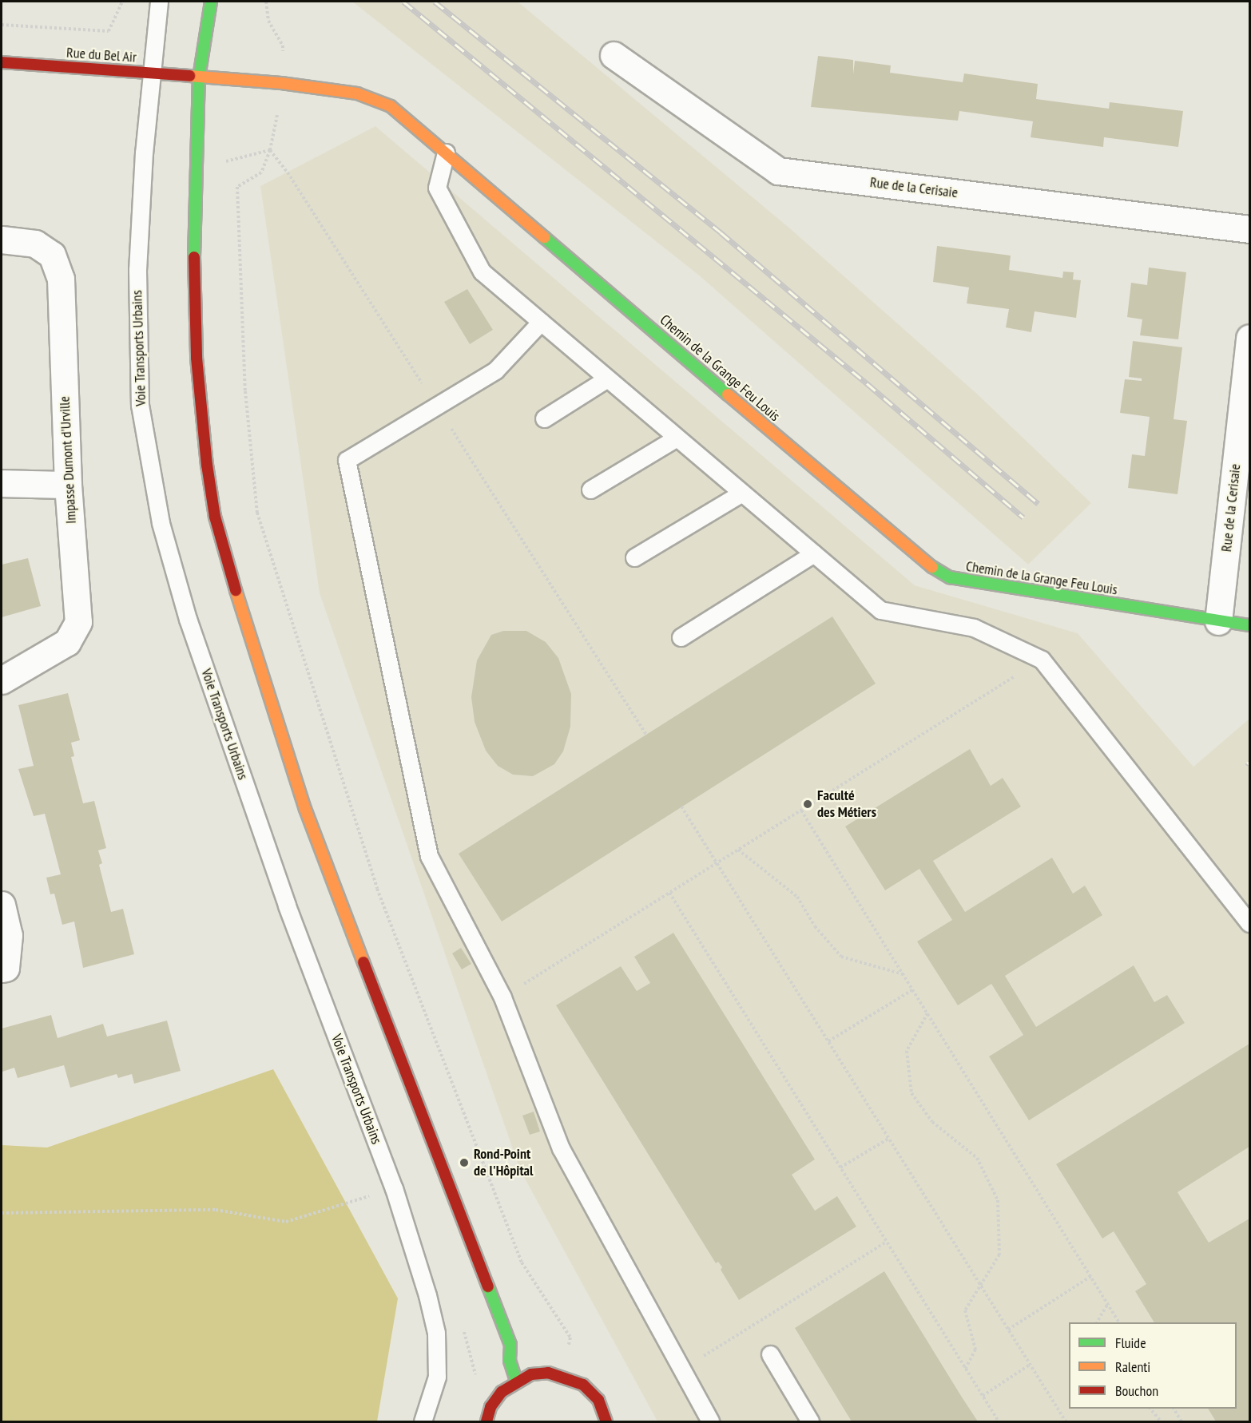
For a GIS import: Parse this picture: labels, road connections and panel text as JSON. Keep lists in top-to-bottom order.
{
  "streets": {
    "street": [
      "Rue du Bel Air",
      "Rue de la Cerisaie",
      "Chemin de la Grange Feu Louis",
      "Impasse Dumont d'Urville"
    ],
    "lane": ["Voie Transports Urbains"]
  },
  "crossings": [
    ["Rue du Bel Air", "Voie Transports Urbains"],
    ["Rue du Bel Air", "Chemin de la Grange Feu Louis"],
    ["Rue de la Cerisaie", "Chemin de la Grange Feu Louis"]
  ],
  "places": ["Faculté des Métiers", "Rond-Point de l'Hôpital"],
  "legend": ["Fluide", "Ralenti", "Bouchon"]
}
